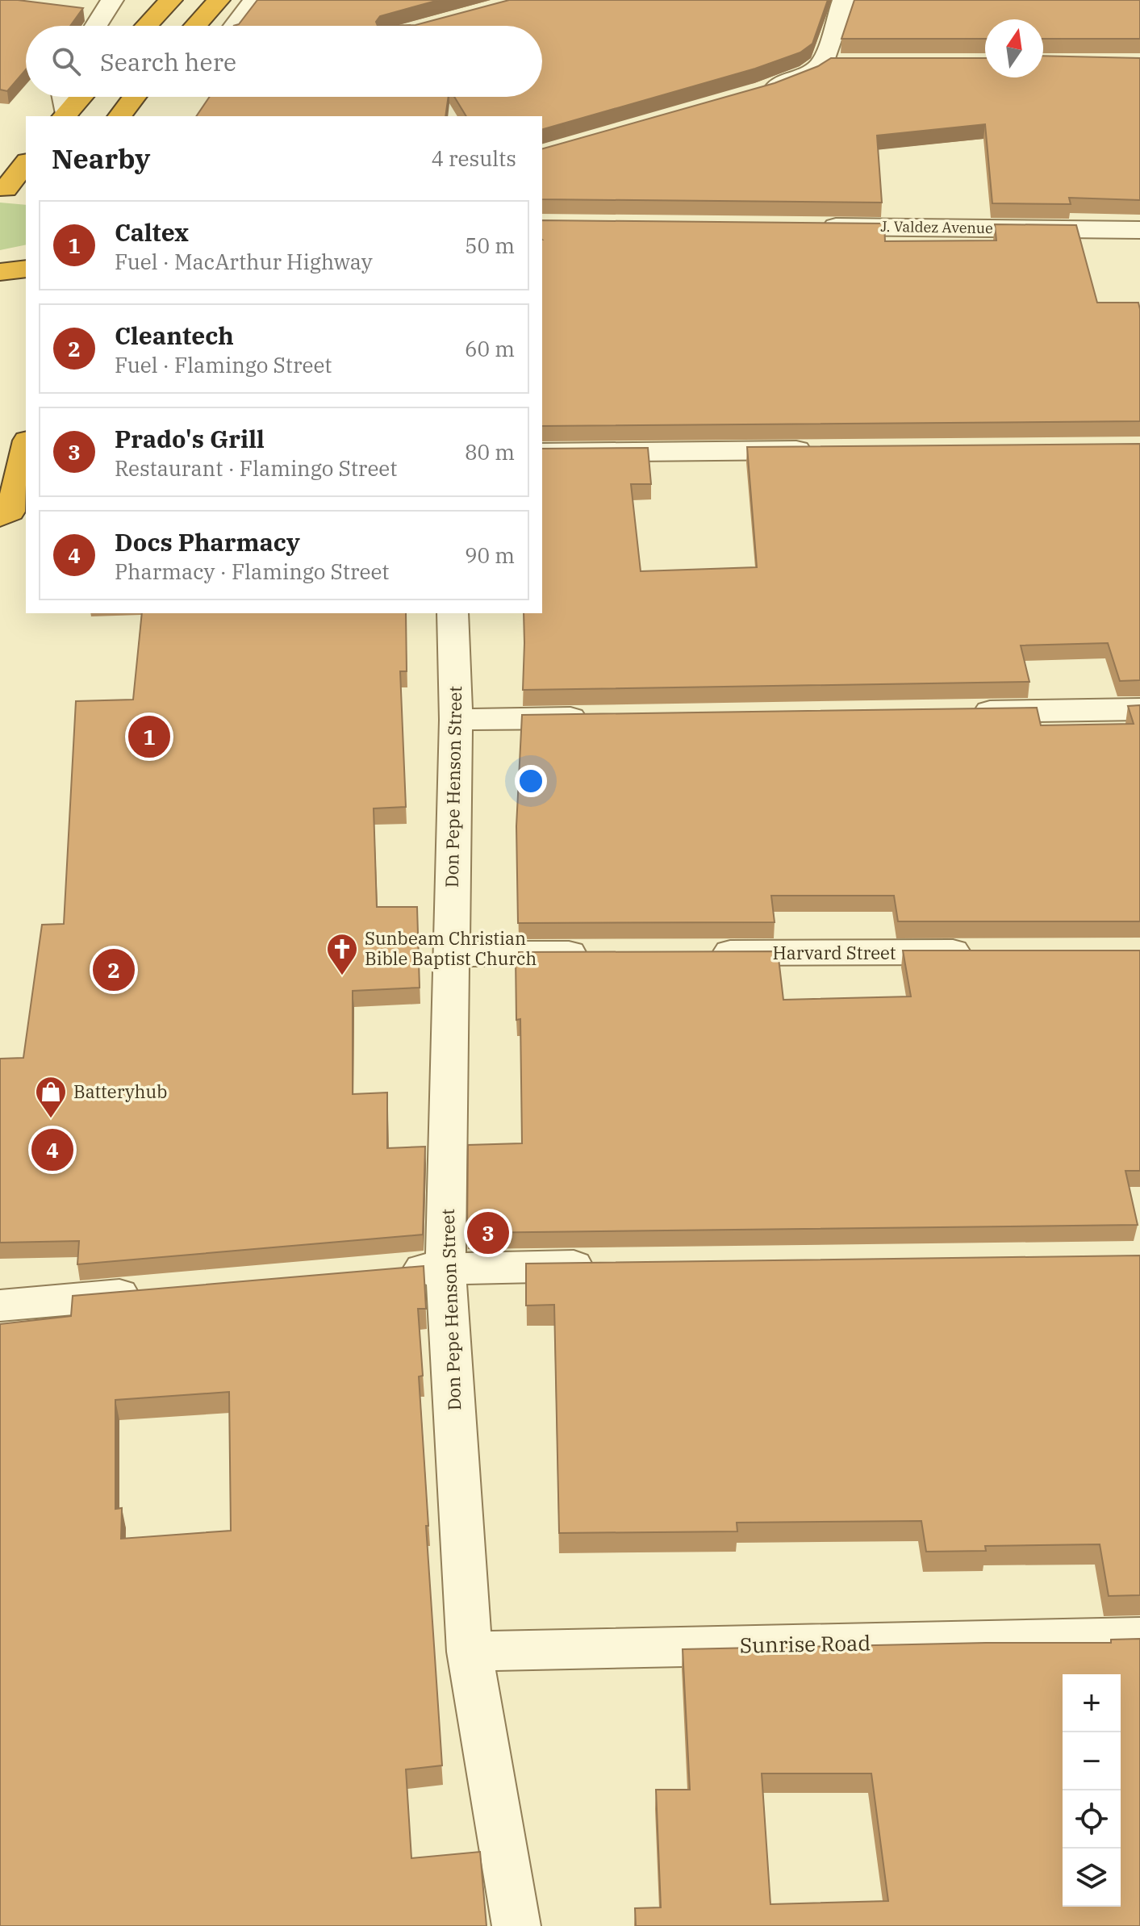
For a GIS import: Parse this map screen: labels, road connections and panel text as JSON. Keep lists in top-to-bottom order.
{
  "streets": {
    "street": [
      "J. Valdez Avenue",
      "Don Pepe Henson Street",
      "Harvard Street",
      "Sunrise Road"
    ]
  },
  "crossings": [
    ["Don Pepe Henson Street", "Sunrise Road"]
  ],
  "places": {
    "church": ["Sunbeam Christian Bible Baptist Church"],
    "shop": ["Batteryhub"]
  },
  "north": "top",
  "page": {
    "search": "Search here",
    "heading": ["Nearby", "4 results"],
    "list": [
      {
        "mark": "1",
        "name": "Caltex",
        "note": "Fuel · MacArthur Highway",
        "value": "50 m"
      },
      {
        "mark": "2",
        "name": "Cleantech",
        "note": "Fuel · Flamingo Street",
        "value": "60 m"
      },
      {
        "mark": "3",
        "name": "Prado's Grill",
        "note": "Restaurant · Flamingo Street",
        "value": "80 m"
      },
      {
        "mark": "4",
        "name": "Docs Pharmacy",
        "note": "Pharmacy · Flamingo Street",
        "value": "90 m"
      }
    ],
    "pins": [
      "1",
      "2",
      "4",
      "3"
    ],
    "map_buttons": ["+", "−"]
  }
}
